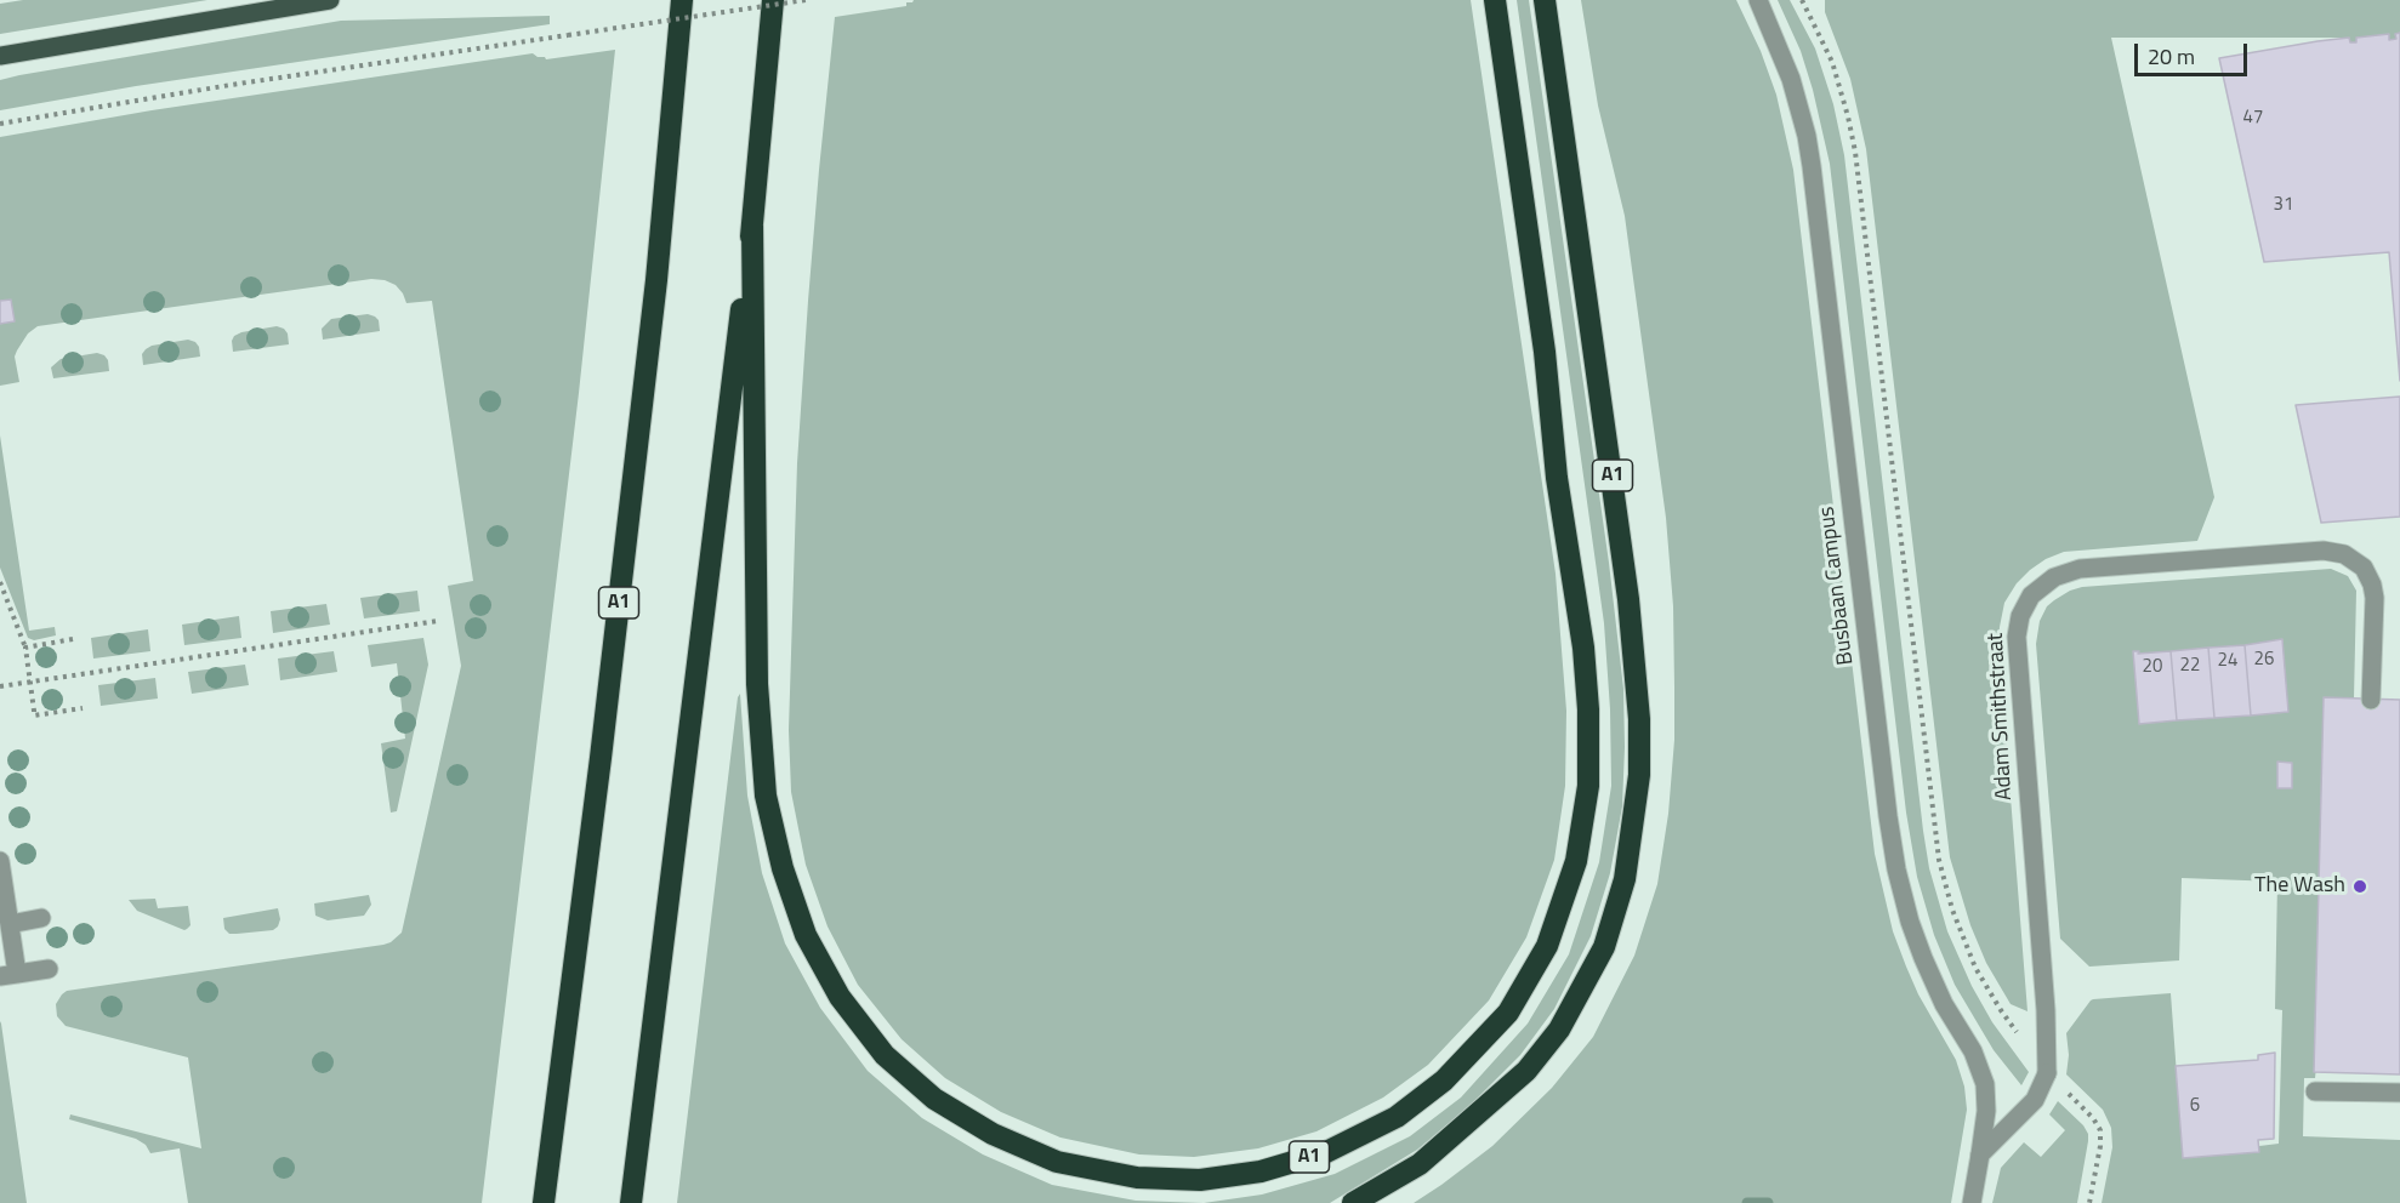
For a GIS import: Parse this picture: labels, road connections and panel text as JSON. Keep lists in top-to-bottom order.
{
  "streets": {
    "highway": ["A1"],
    "street": ["Busbaan Campus", "Adam Smithstraat"]
  },
  "crossings": [
    ["Busbaan Campus", "Adam Smithstraat"]
  ],
  "places": ["The Wash"],
  "house_numbers": [
    "47",
    "31",
    "26",
    "24",
    "22",
    "20",
    "6"
  ],
  "scale_bar": "20 m"
}
